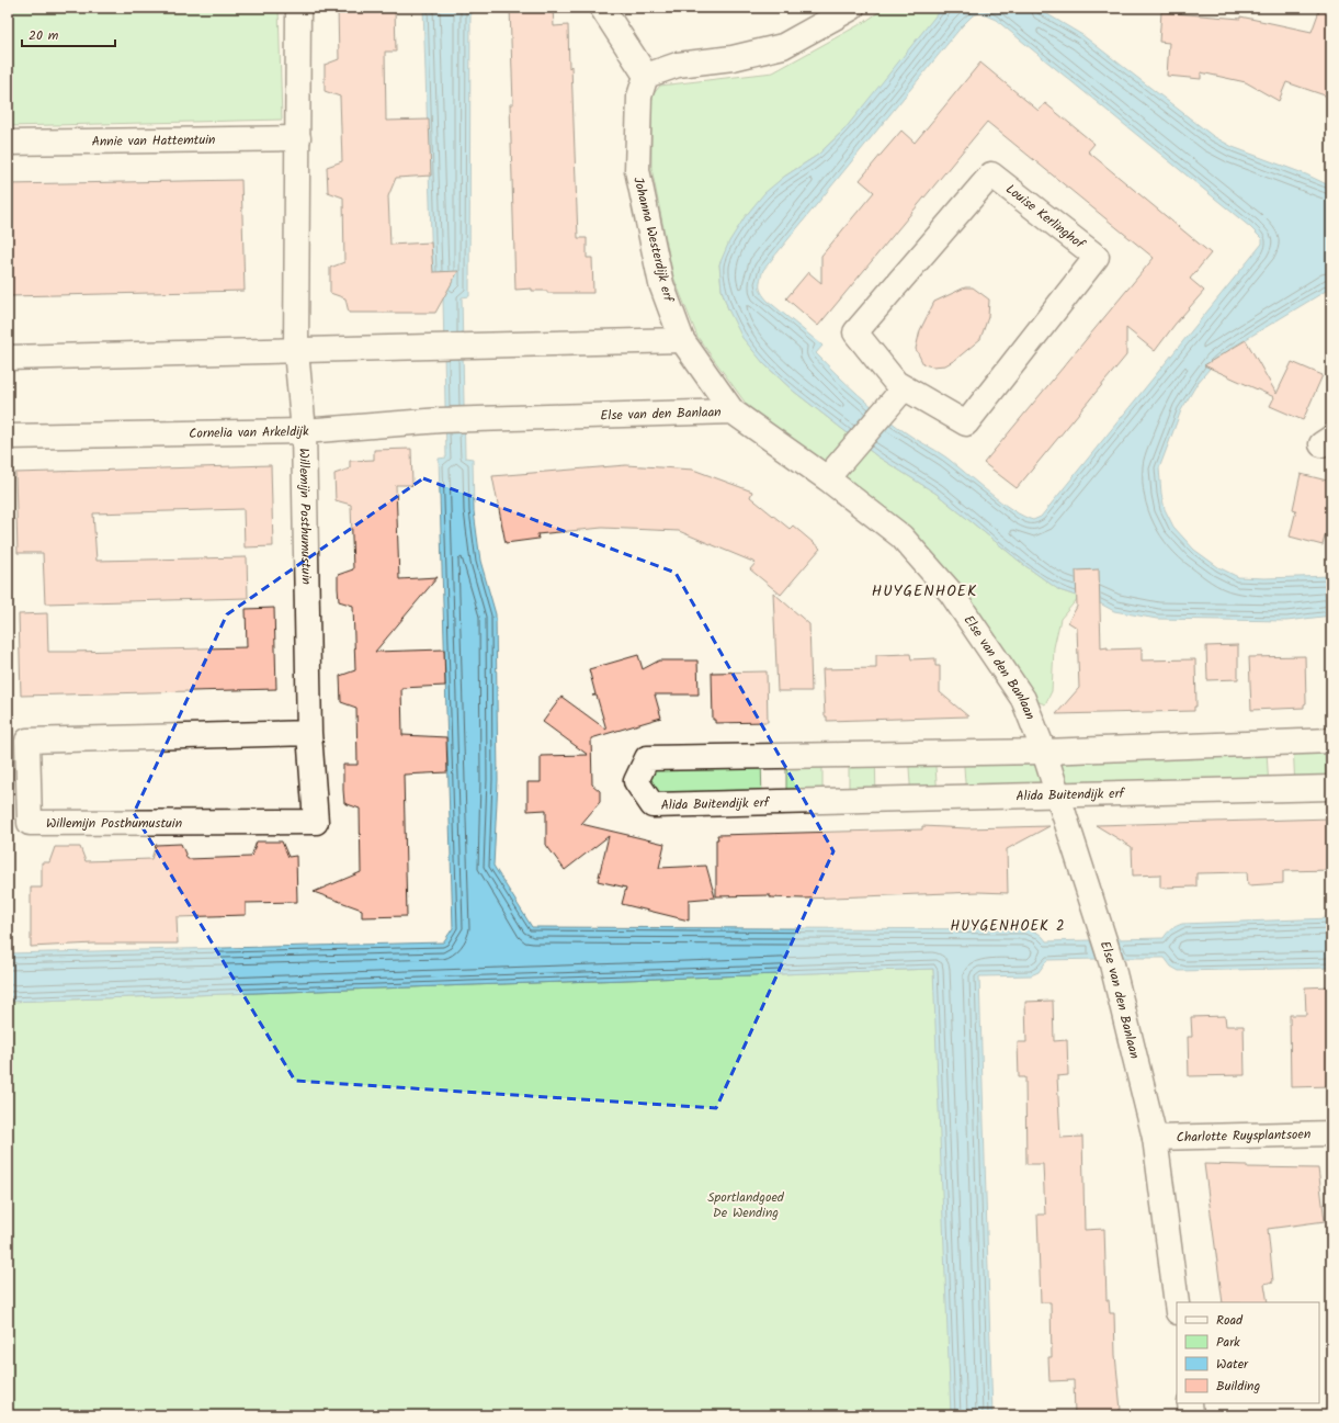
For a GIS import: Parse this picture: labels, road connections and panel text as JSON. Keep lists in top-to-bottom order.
{
  "streets": {
    "street": [
      "Annie van Hattemtuin",
      "Louise Kerlinghof",
      "Johanna Westerdijk erf",
      "Else van den Banlaan",
      "Cornelia van Arkeldijk",
      "Willemijn Posthumustuin",
      "Alida Buitendijk erf",
      "Charlotte Ruysplantsoen"
    ]
  },
  "crossings": [
    ["Johanna Westerdijk erf", "Else van den Banlaan"],
    ["Else van den Banlaan", "Cornelia van Arkeldijk"],
    ["Else van den Banlaan", "Willemijn Posthumustuin"],
    ["Else van den Banlaan", "Alida Buitendijk erf"],
    ["Else van den Banlaan", "Charlotte Ruysplantsoen"],
    ["Cornelia van Arkeldijk", "Willemijn Posthumustuin"]
  ],
  "districts": ["HUYGENHOEK", "HUYGENHOEK 2"],
  "parks": ["Sportlandgoed De Wending"],
  "legend": [
    "Road",
    "Park",
    "Water",
    "Building"
  ],
  "scale_bar": "20 m"
}
